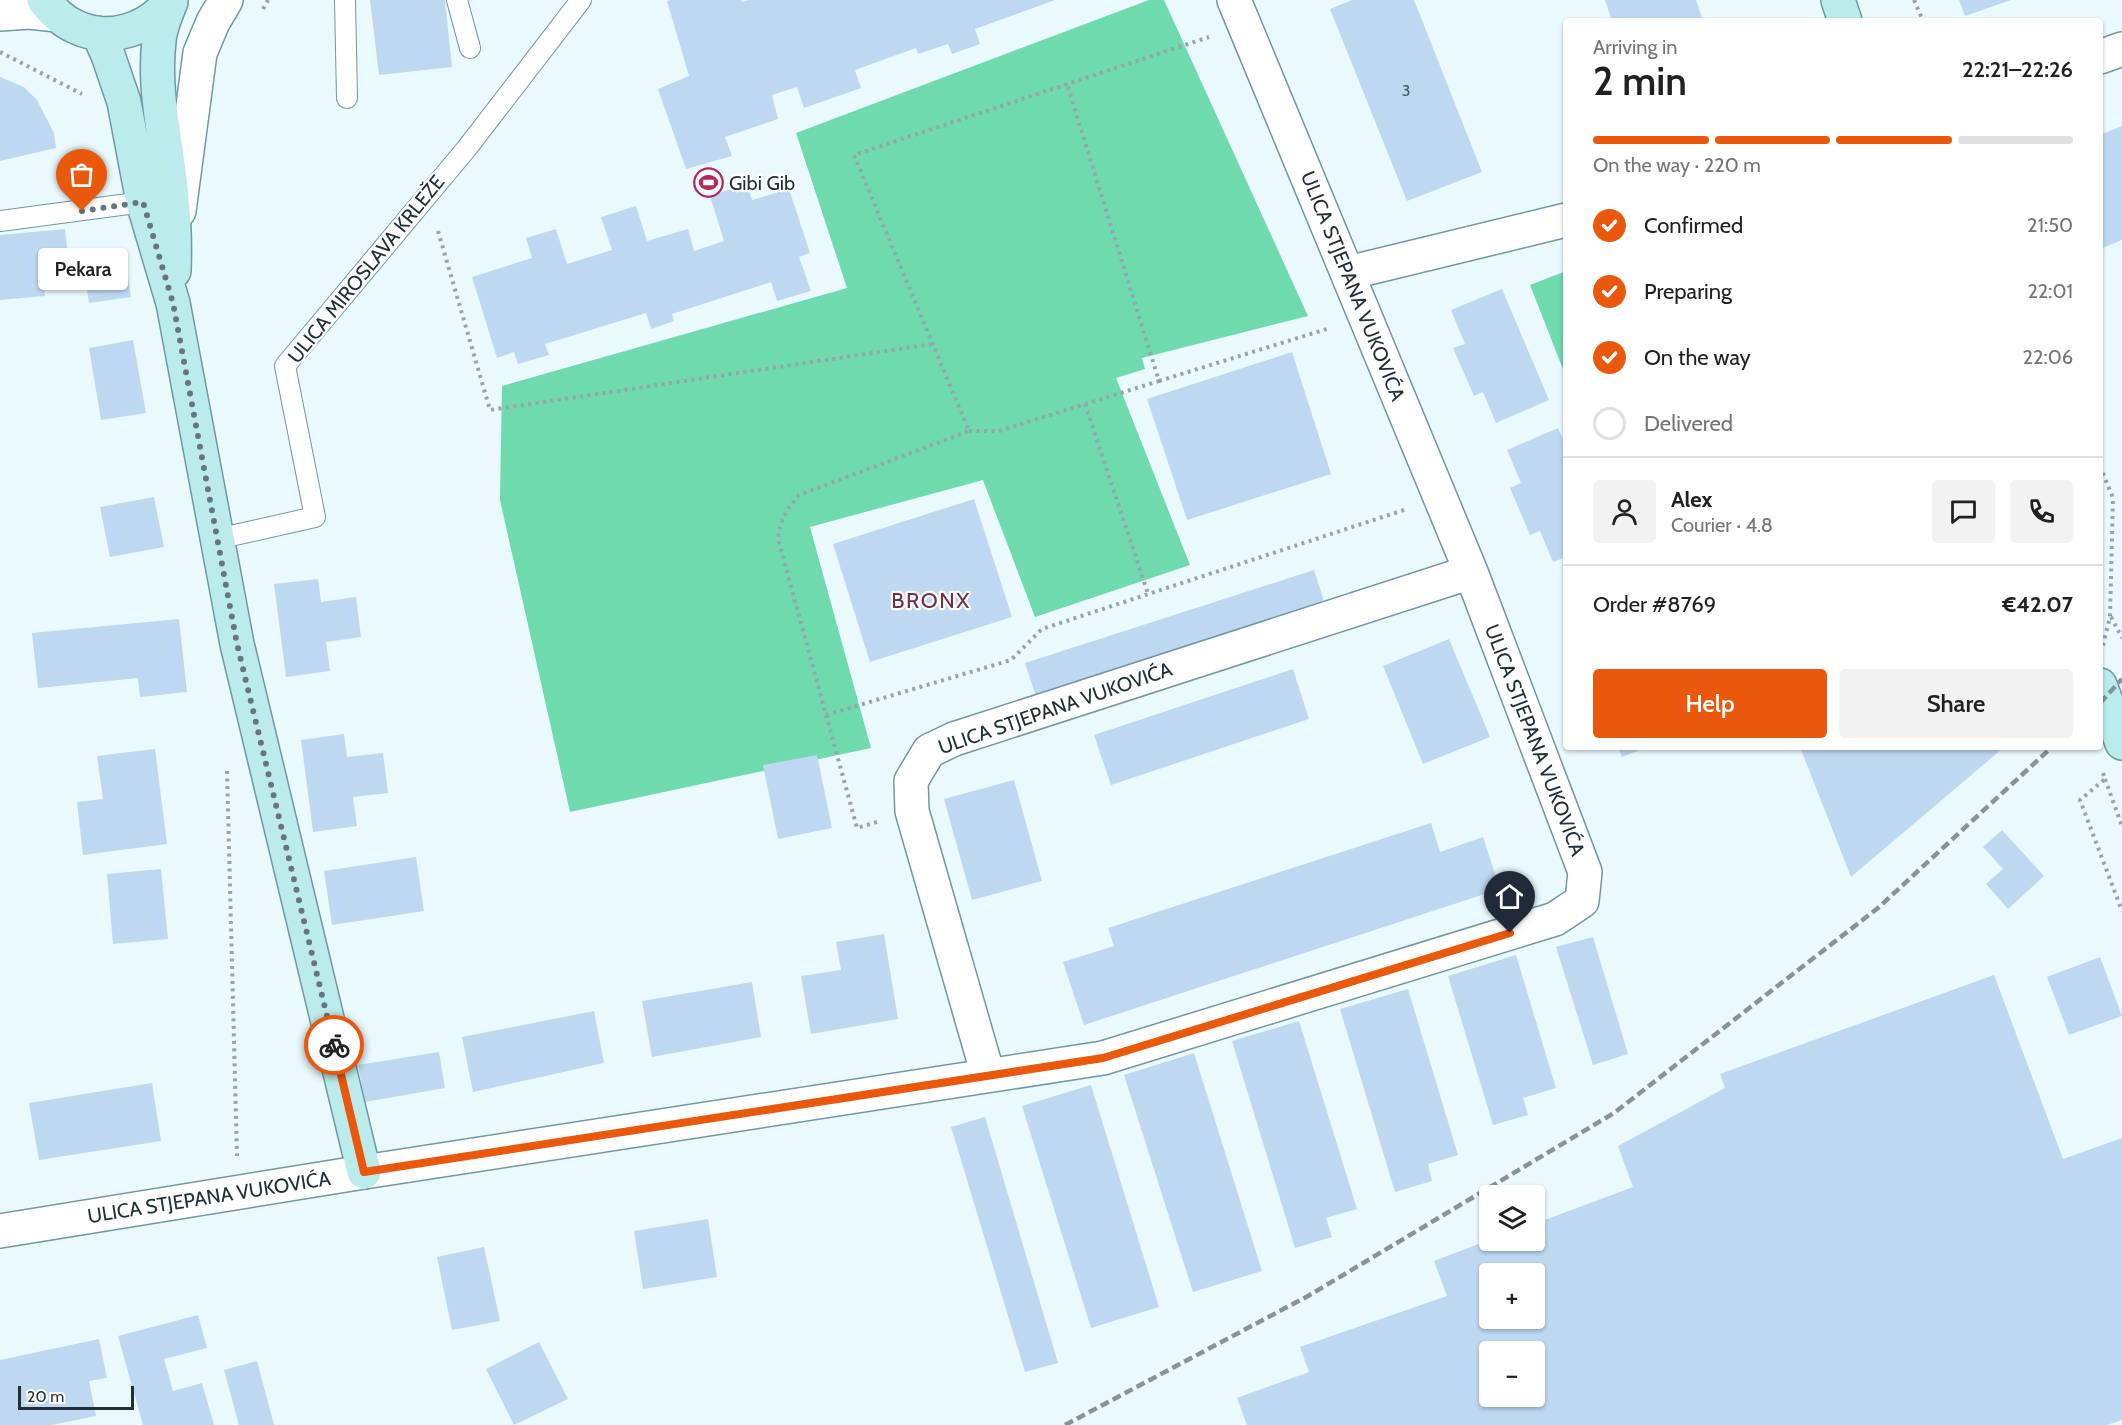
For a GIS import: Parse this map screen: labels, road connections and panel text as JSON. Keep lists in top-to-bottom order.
{
  "streets": {
    "street": ["ULICA STJEPANA VUKOVIĆA"],
    "lane": ["ULICA MIROSLAVA KRLEŽE"]
  },
  "districts": ["BRONX"],
  "places": {
    "sports": ["Gibi Gib"],
    "other": ["Pekara"]
  },
  "house_numbers": ["3"],
  "scale_bar": "20 m",
  "page": {
    "heading": ["2 min", "Arriving in", "22:21–22:26"],
    "panel": [
      "Alex",
      "Courier · 4.8",
      "Order #8769",
      "€42.07"
    ],
    "bar": "On the way · 220 m",
    "list": [
      ["Confirmed", "21:50"],
      ["Preparing", "22:01"],
      ["On the way", "22:06"],
      "Delivered"
    ],
    "bubble": "Pekara",
    "buttons": ["Help", "Share"],
    "map_buttons": ["+", "−"],
    "scale": "20 m"
  }
}
